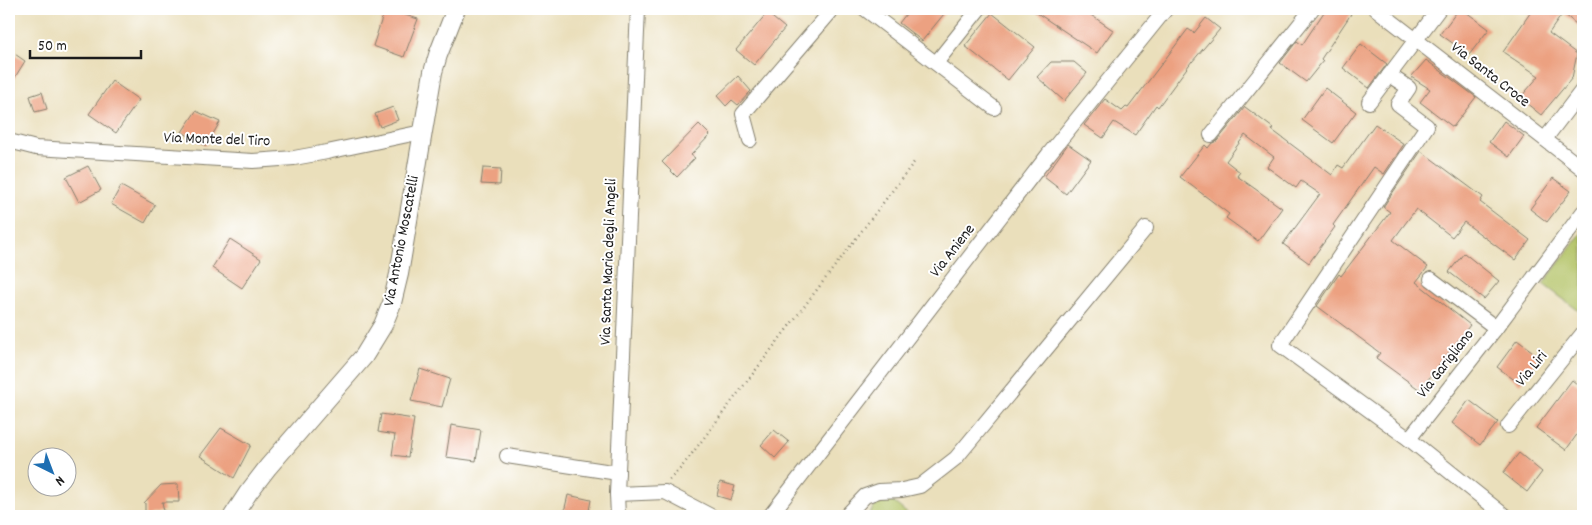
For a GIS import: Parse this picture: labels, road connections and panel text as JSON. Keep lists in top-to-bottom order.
{
  "streets": {
    "street": [
      "Via Santa Croce",
      "Via Monte del Tiro",
      "Via Antonio Moscatelli",
      "Via Aniene",
      "Via Santa Maria degli Angeli",
      "Via Garigliano",
      "Via Liri"
    ]
  },
  "crossings": [
    ["Via Monte del Tiro", "Via Antonio Moscatelli"]
  ],
  "scale_bar": "50 m",
  "north": "bottom right"
}
